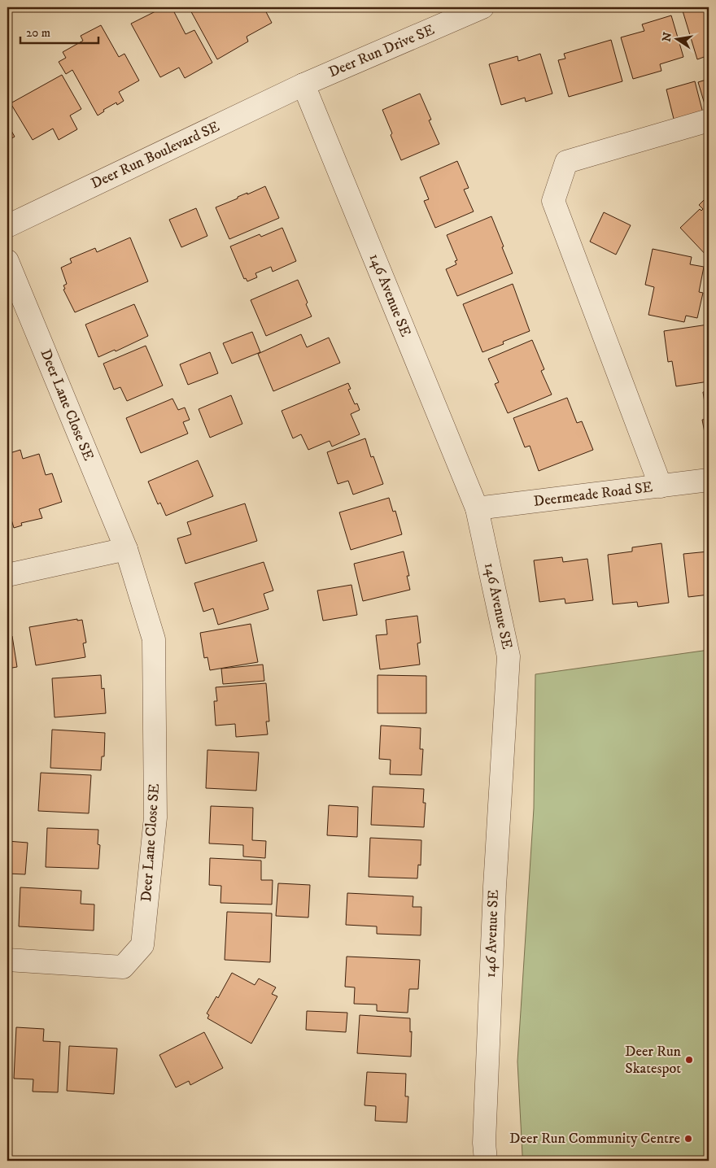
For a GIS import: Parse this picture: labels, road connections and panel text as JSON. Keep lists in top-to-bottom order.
{
  "streets": {
    "street": [
      "Deer Run Drive SE",
      "Deer Run Boulevard SE",
      "146 Avenue SE",
      "Deer Lane Close SE",
      "Deermeade Road SE"
    ]
  },
  "crossings": [
    ["Deer Run Drive SE", "Deer Run Boulevard SE"],
    ["Deer Run Drive SE", "146 Avenue SE"],
    ["Deer Run Boulevard SE", "146 Avenue SE"],
    ["146 Avenue SE", "Deermeade Road SE"]
  ],
  "places": ["Deer Run Skatespot", "Deer Run Community Centre"],
  "scale_bar": "20 m",
  "north": "left"
}
